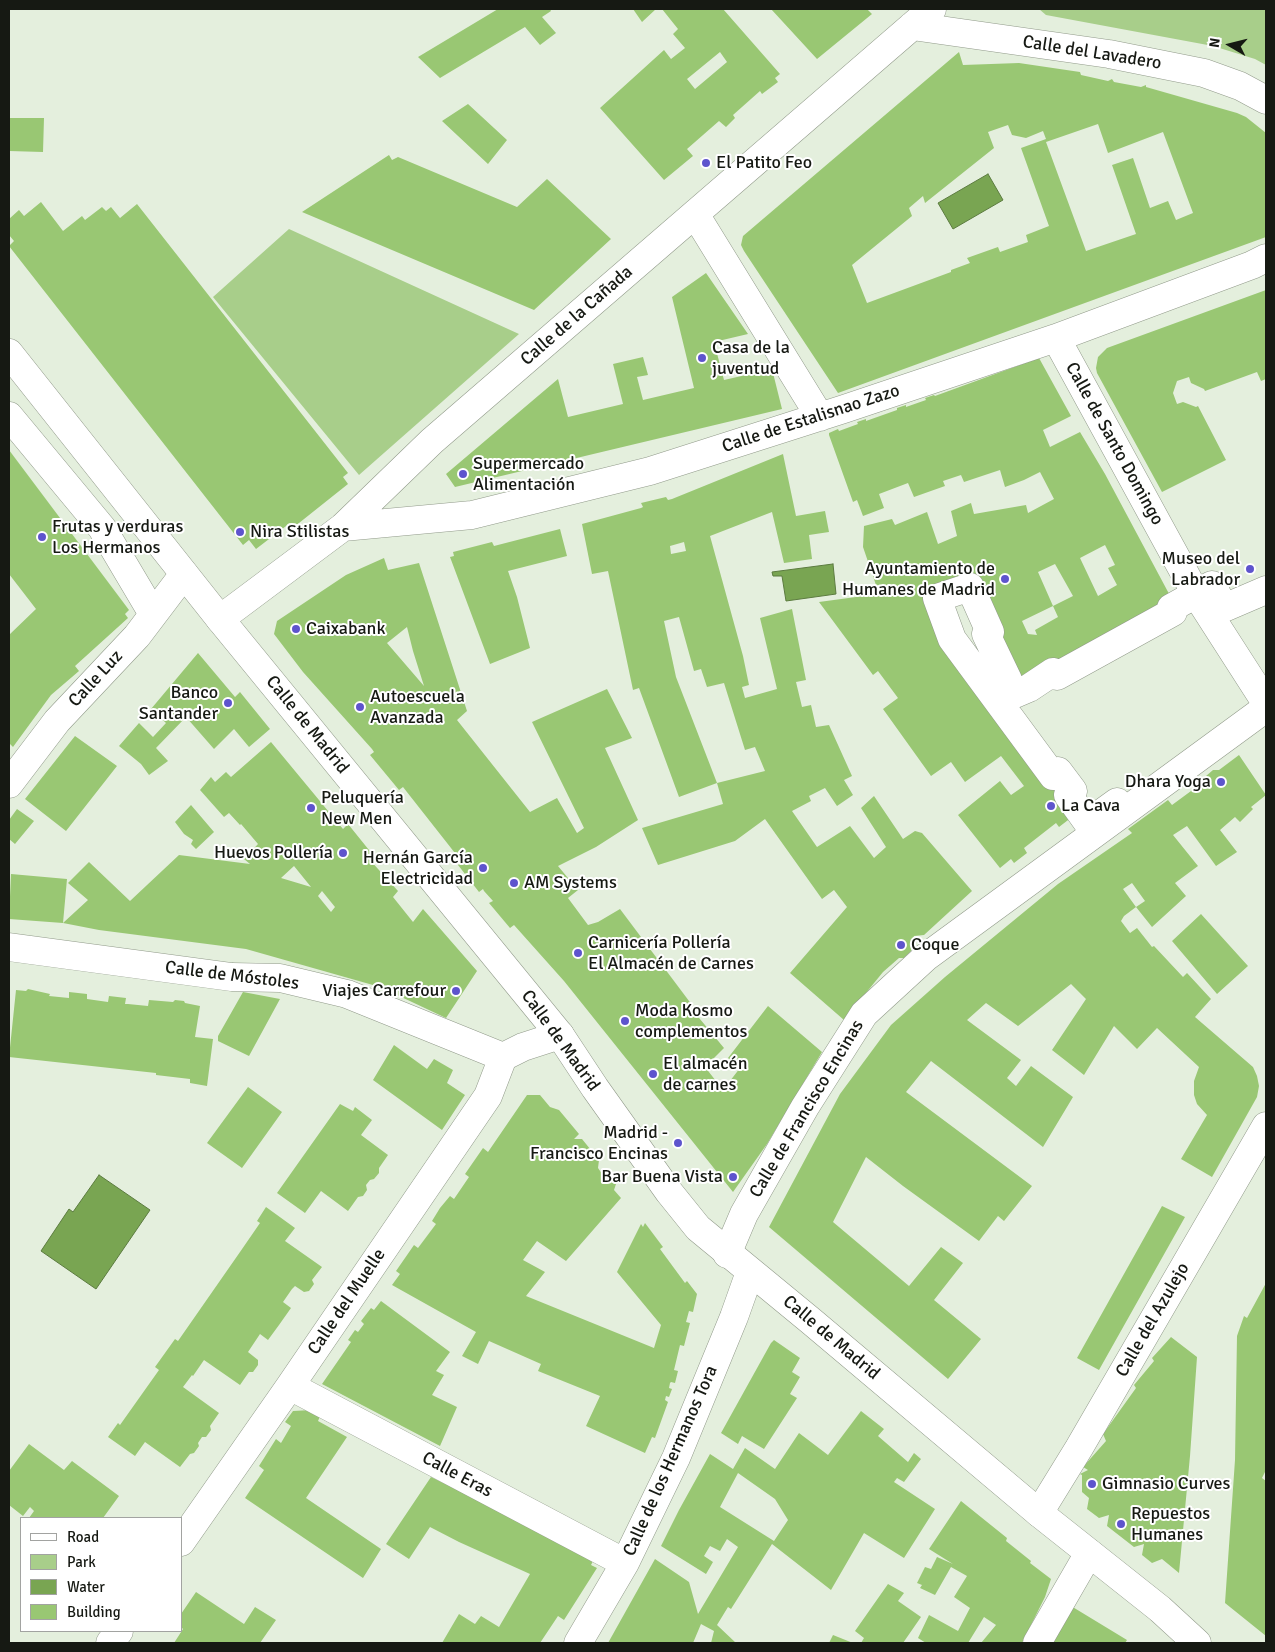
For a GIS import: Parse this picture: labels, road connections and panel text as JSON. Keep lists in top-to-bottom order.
{
  "streets": {
    "street": [
      "Calle del Lavadero",
      "Calle de la Cañada",
      "Calle de Estalisnao Zazo",
      "Calle de Santo Domingo",
      "Calle Luz",
      "Calle de Madrid",
      "Calle de Móstoles",
      "Calle de Francisco Encinas",
      "Calle del Muelle",
      "Calle del Azulejo",
      "Calle de los Hermanos Tora",
      "Calle Eras"
    ]
  },
  "crossings": [
    ["Calle del Lavadero", "Calle de la Cañada"],
    ["Calle de la Cañada", "Calle de Estalisnao Zazo"],
    ["Calle de la Cañada", "Calle de Madrid"],
    ["Calle de Estalisnao Zazo", "Calle de Santo Domingo"],
    ["Calle Luz", "Calle de Madrid"],
    ["Calle de Madrid", "Calle de Francisco Encinas"],
    ["Calle de Madrid", "Calle del Azulejo"],
    ["Calle de Madrid", "Calle de los Hermanos Tora"],
    ["Calle de Móstoles", "Calle del Muelle"],
    ["Calle del Muelle", "Calle Eras"],
    ["Calle de los Hermanos Tora", "Calle Eras"]
  ],
  "places": [
    "El Patito Feo",
    "Casa de la juventud",
    "Supermercado Alimentación",
    "Nira Stilistas",
    "Frutas y verduras Los Hermanos",
    "Museo del Labrador",
    "Ayuntamiento de Humanes de Madrid",
    "Caixabank",
    "Banco Santander",
    "Autoescuela Avanzada",
    "Dhara Yoga",
    "La Cava",
    "Peluquería New Men",
    "Huevos Pollería",
    "Hernán García Electricidad",
    "AM Systems",
    "Coque",
    "Carnicería Pollería El Almacén de Carnes",
    "Viajes Carrefour",
    "Moda Kosmo complementos",
    "El almacén de carnes",
    "Madrid - Francisco Encinas",
    "Bar Buena Vista",
    "Gimnasio Curves",
    "Repuestos Humanes"
  ],
  "legend": [
    "Road",
    "Park",
    "Water",
    "Building"
  ],
  "north": "left"
}
